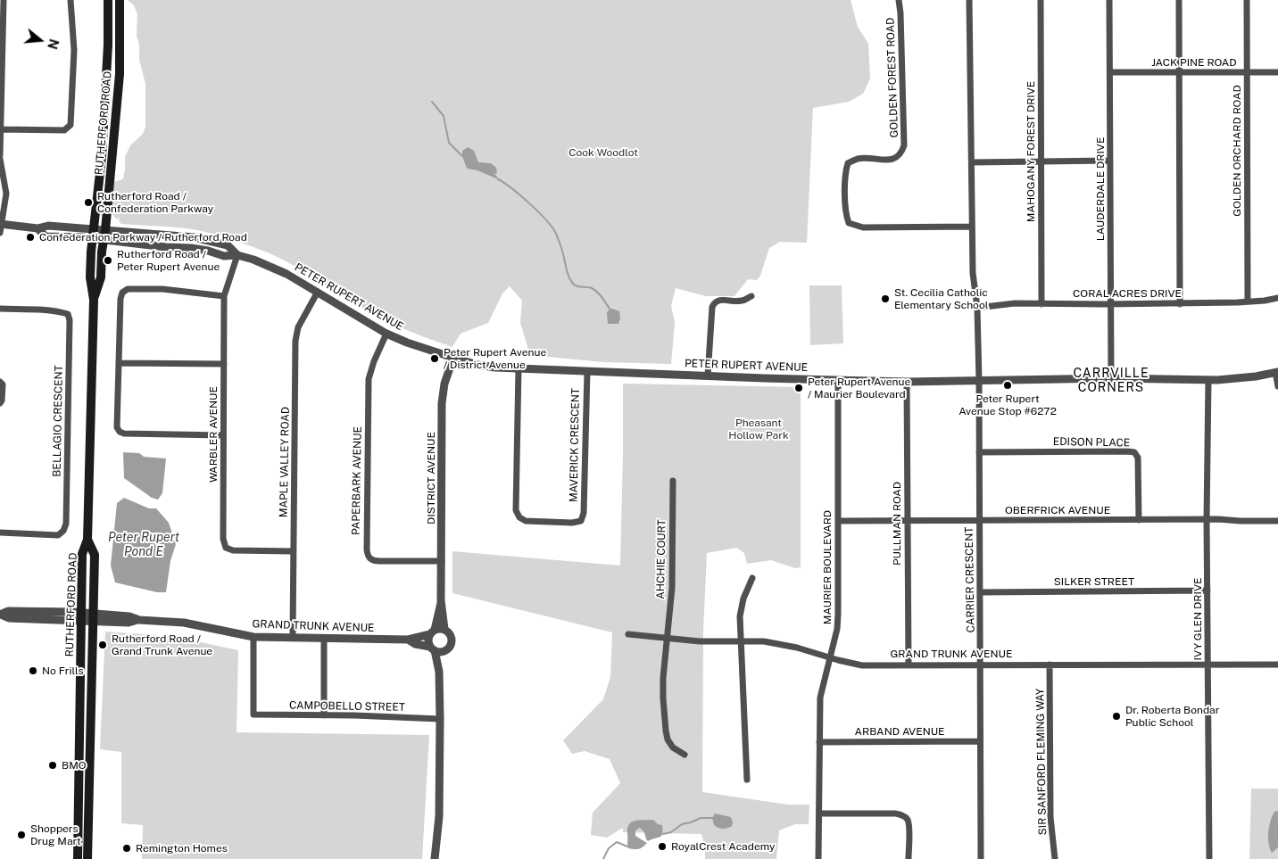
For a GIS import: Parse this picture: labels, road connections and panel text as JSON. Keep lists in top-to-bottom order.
{
  "streets": {
    "main road": ["RUTHERFORD ROAD"],
    "street": [
      "JACK PINE ROAD",
      "GOLDEN FOREST ROAD",
      "GOLDEN ORCHARD ROAD",
      "MAHOGANY FOREST DRIVE",
      "LAUDERDALE DRIVE",
      "CORAL ACRES DRIVE",
      "PETER RUPERT AVENUE",
      "BELLAGIO CRESCENT",
      "WARBLER AVENUE",
      "EDISON PLACE",
      "MAVERICK CRESCENT",
      "MAPLE VALLEY ROAD",
      "DISTRICT AVENUE",
      "PAPERBARK AVENUE",
      "OBERFRICK AVENUE",
      "PULLMAN ROAD",
      "AHCHIE COURT",
      "MAURIER BOULEVARD",
      "CARRIER CRESCENT",
      "SILKER STREET",
      "IVY GLEN DRIVE",
      "GRAND TRUNK AVENUE",
      "CAMPOBELLO STREET",
      "ARBAND AVENUE",
      "SIR SANFORD FLEMING WAY"
    ]
  },
  "crossings": [
    ["JACK PINE ROAD", "GOLDEN ORCHARD ROAD"],
    ["JACK PINE ROAD", "LAUDERDALE DRIVE"],
    ["RUTHERFORD ROAD", "PETER RUPERT AVENUE"],
    ["RUTHERFORD ROAD", "GRAND TRUNK AVENUE"],
    ["GOLDEN ORCHARD ROAD", "CORAL ACRES DRIVE"],
    ["MAHOGANY FOREST DRIVE", "CORAL ACRES DRIVE"],
    ["LAUDERDALE DRIVE", "CORAL ACRES DRIVE"],
    ["LAUDERDALE DRIVE", "PETER RUPERT AVENUE"],
    ["PETER RUPERT AVENUE", "WARBLER AVENUE"],
    ["PETER RUPERT AVENUE", "MAVERICK CRESCENT"],
    ["PETER RUPERT AVENUE", "MAPLE VALLEY ROAD"],
    ["PETER RUPERT AVENUE", "DISTRICT AVENUE"],
    ["PETER RUPERT AVENUE", "PAPERBARK AVENUE"],
    ["PETER RUPERT AVENUE", "PULLMAN ROAD"],
    ["PETER RUPERT AVENUE", "MAURIER BOULEVARD"],
    ["PETER RUPERT AVENUE", "CARRIER CRESCENT"],
    ["PETER RUPERT AVENUE", "IVY GLEN DRIVE"],
    ["WARBLER AVENUE", "MAPLE VALLEY ROAD"],
    ["EDISON PLACE", "OBERFRICK AVENUE"],
    ["EDISON PLACE", "CARRIER CRESCENT"],
    ["MAPLE VALLEY ROAD", "GRAND TRUNK AVENUE"],
    ["DISTRICT AVENUE", "PAPERBARK AVENUE"],
    ["DISTRICT AVENUE", "GRAND TRUNK AVENUE"],
    ["OBERFRICK AVENUE", "PULLMAN ROAD"],
    ["OBERFRICK AVENUE", "MAURIER BOULEVARD"],
    ["OBERFRICK AVENUE", "CARRIER CRESCENT"],
    ["OBERFRICK AVENUE", "IVY GLEN DRIVE"],
    ["PULLMAN ROAD", "GRAND TRUNK AVENUE"],
    ["AHCHIE COURT", "GRAND TRUNK AVENUE"],
    ["MAURIER BOULEVARD", "GRAND TRUNK AVENUE"],
    ["MAURIER BOULEVARD", "ARBAND AVENUE"],
    ["CARRIER CRESCENT", "SILKER STREET"],
    ["CARRIER CRESCENT", "GRAND TRUNK AVENUE"],
    ["CARRIER CRESCENT", "ARBAND AVENUE"],
    ["SILKER STREET", "IVY GLEN DRIVE"],
    ["IVY GLEN DRIVE", "GRAND TRUNK AVENUE"],
    ["GRAND TRUNK AVENUE", "CAMPOBELLO STREET"],
    ["GRAND TRUNK AVENUE", "SIR SANFORD FLEMING WAY"]
  ],
  "districts": ["CARRVILLE CORNERS"],
  "water": ["Peter Rupert Pond E"],
  "parks": ["Cook Woodlot", "Pheasant Hollow Park"],
  "places": [
    "Rutherford Road / Confederation Parkway",
    "Confederation Parkway / Rutherford Road",
    "Rutherford Road / Peter Rupert Avenue",
    "St. Cecilia Catholic Elementary School",
    "Peter Rupert Avenue / District Avenue",
    "Peter Rupert Avenue Stop #6272",
    "Peter Rupert Avenue / Maurier Boulevard",
    "Rutherford Road / Grand Trunk Avenue",
    "No Frills",
    "Dr. Roberta Bondar Public School",
    "BMO",
    "Shoppers Drug Mart",
    "RoyalCrest Academy",
    "Remington Homes"
  ],
  "north": "right"
}
